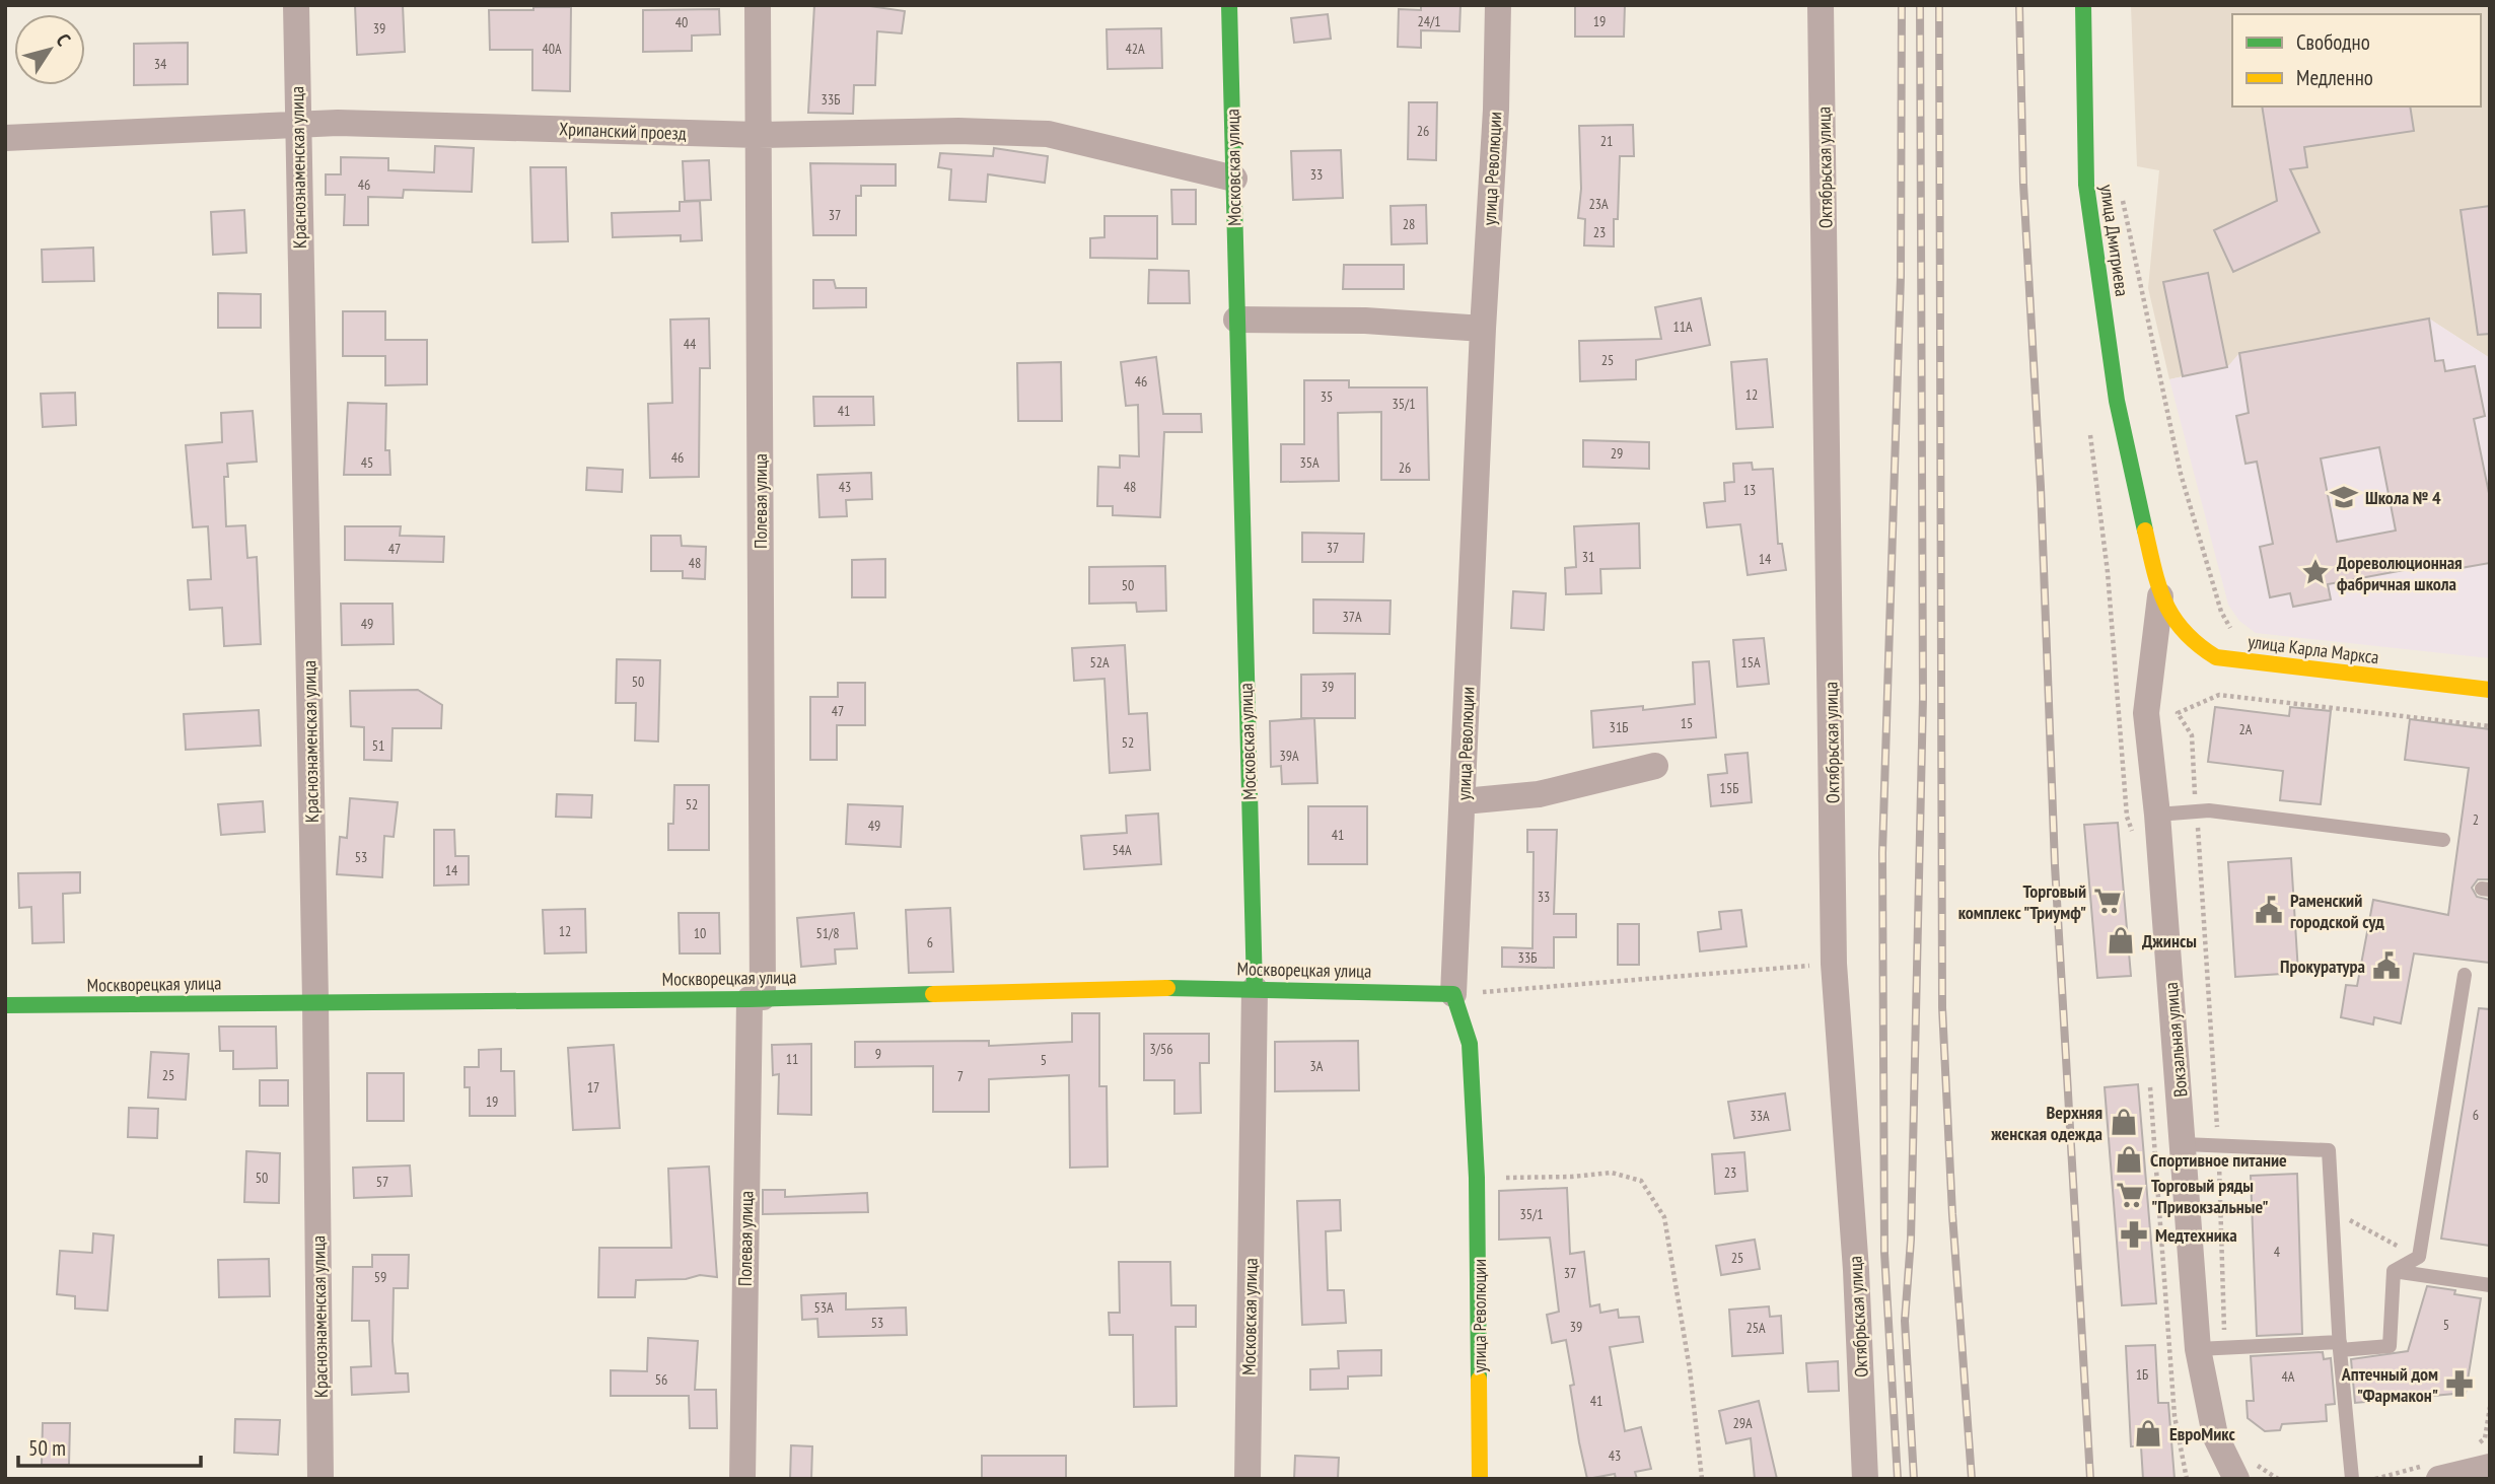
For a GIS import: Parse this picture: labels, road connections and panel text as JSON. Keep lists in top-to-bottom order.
{
  "streets": {
    "street": [
      "Хрипанский проезд",
      "Краснознаменская улица",
      "Московская улица",
      "Октябрьская улица",
      "улица Революции",
      "улица Дмитриева",
      "Полевая улица",
      "улица Карла Маркса",
      "Москворецкая улица",
      "Вокзальная улица"
    ]
  },
  "crossings": [
    ["Хрипанский проезд", "Краснознаменская улица"],
    ["Хрипанский проезд", "Московская улица"],
    ["Хрипанский проезд", "Полевая улица"],
    ["Краснознаменская улица", "Москворецкая улица"],
    ["Московская улица", "Москворецкая улица"],
    ["улица Революции", "Москворецкая улица"],
    ["улица Дмитриева", "улица Карла Маркса"],
    ["улица Дмитриева", "Вокзальная улица"],
    ["Полевая улица", "Москворецкая улица"],
    ["улица Карла Маркса", "Вокзальная улица"]
  ],
  "places": {
    "school or university": ["Школа № 4"],
    "place": ["Дореволюционная фабричная школа"],
    "supermarket": ["Торговый комплекс \"Триумф\"", "Торговый ряды \"Привокзальные\""],
    "public building": ["Раменский городской суд", "Прокуратура"],
    "shop": [
      "Джинсы",
      "Верхняя женская одежда",
      "Спортивное питание",
      "ЕвроМикс"
    ],
    "pharmacy": ["Медтехника", "Аптечный дом \"Фармакон\""]
  },
  "house_numbers": [
    "24/1",
    "19",
    "40",
    "39",
    "40А",
    "42А",
    "34",
    "33Б",
    "26",
    "21",
    "33",
    "46",
    "23А",
    "37",
    "28",
    "23",
    "11А",
    "44",
    "25",
    "46",
    "12",
    "35",
    "35/1",
    "41",
    "29",
    "46",
    "45",
    "35А",
    "26",
    "43",
    "48",
    "13",
    "37",
    "47",
    "31",
    "14",
    "48",
    "50",
    "37А",
    "49",
    "52А",
    "15А",
    "50",
    "39",
    "47",
    "15",
    "31Б",
    "2А",
    "52",
    "51",
    "39А",
    "15Б",
    "52",
    "2",
    "49",
    "41",
    "54А",
    "53",
    "14",
    "33",
    "12",
    "10",
    "51/8",
    "6",
    "33Б",
    "3/56",
    "9",
    "11",
    "5",
    "3А",
    "25",
    "7",
    "17",
    "19",
    "6",
    "33А",
    "23",
    "50",
    "57",
    "35/1",
    "4",
    "25",
    "37",
    "59",
    "53А",
    "53",
    "5",
    "39",
    "25А",
    "1Б",
    "4А",
    "56",
    "41",
    "29А",
    "43"
  ],
  "legend": ["Свободно", "Медленно"],
  "scale_bar": "50 m",
  "north": "top right"
}
